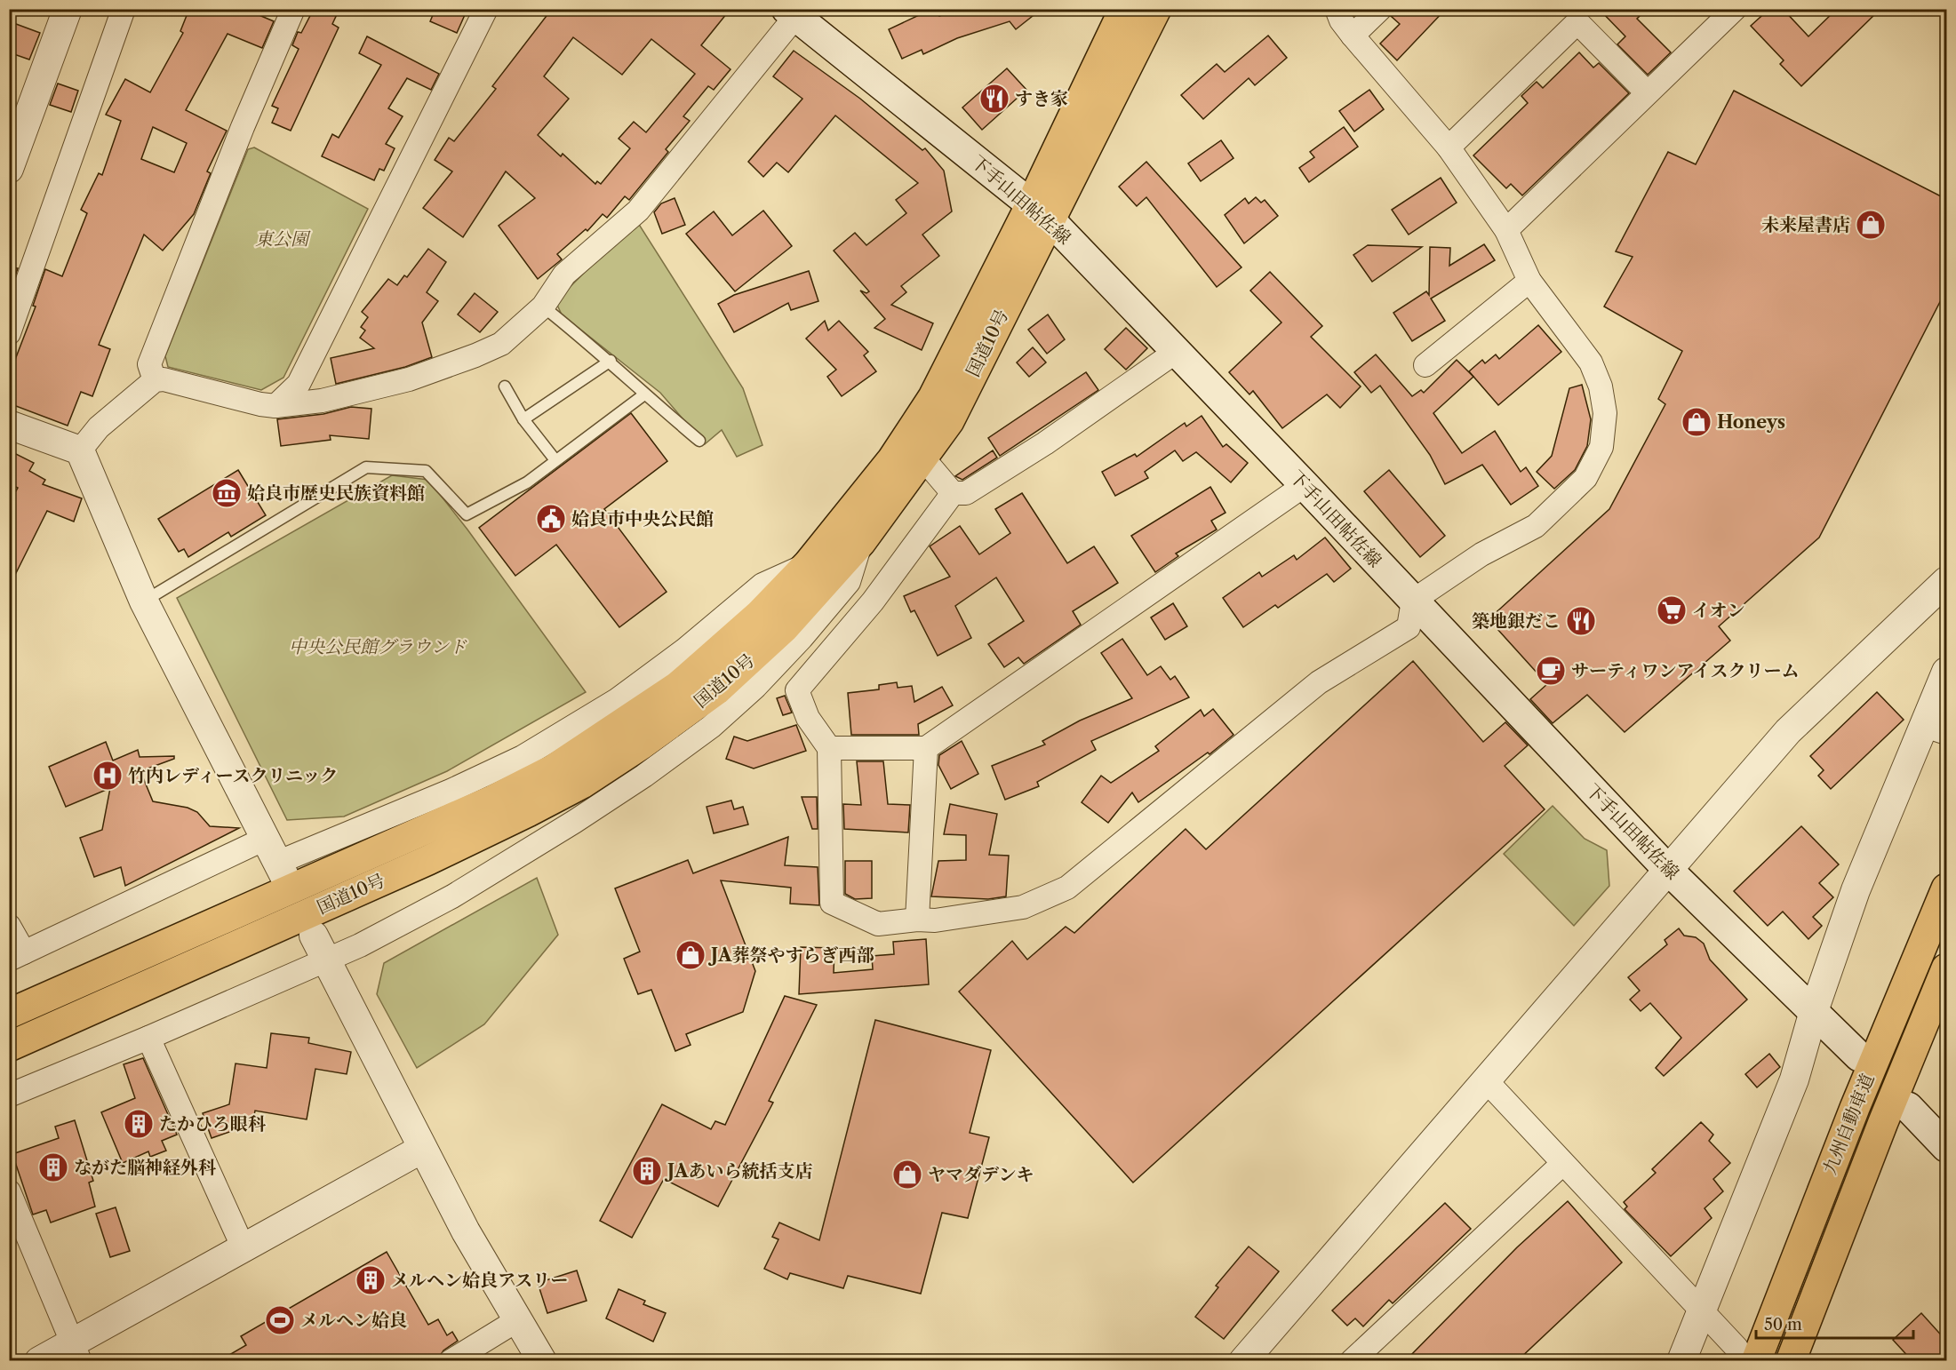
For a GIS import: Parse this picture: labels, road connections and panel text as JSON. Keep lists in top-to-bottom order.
{
  "streets": {
    "highway": ["国道10号", "九州自動車道"],
    "main road": ["下手山田帖佐線"]
  },
  "crossings": [
    ["下手山田帖佐線", "国道10号"]
  ],
  "parks": ["東公園", "中央公民館グラウンド"],
  "places": {
    "restaurant": ["すき家", "築地銀だこ"],
    "shop": [
      "未来屋書店",
      "Honeys",
      "JA葬祭やすらぎ西部",
      "ヤマダデンキ"
    ],
    "museum": ["姶良市歴史民族資料館"],
    "public building": ["姶良市中央公民館"],
    "supermarket": ["イオン"],
    "cafe": ["サーティワンアイスクリーム"],
    "hospital": ["竹内レディースクリニック"],
    "building": [
      "たかひろ眼科",
      "ながた脳神経外科",
      "JAあいら統括支店",
      "メルヘン姶良アスリー"
    ],
    "sports": ["メルヘン姶良"]
  },
  "scale_bar": "50 m"
}
